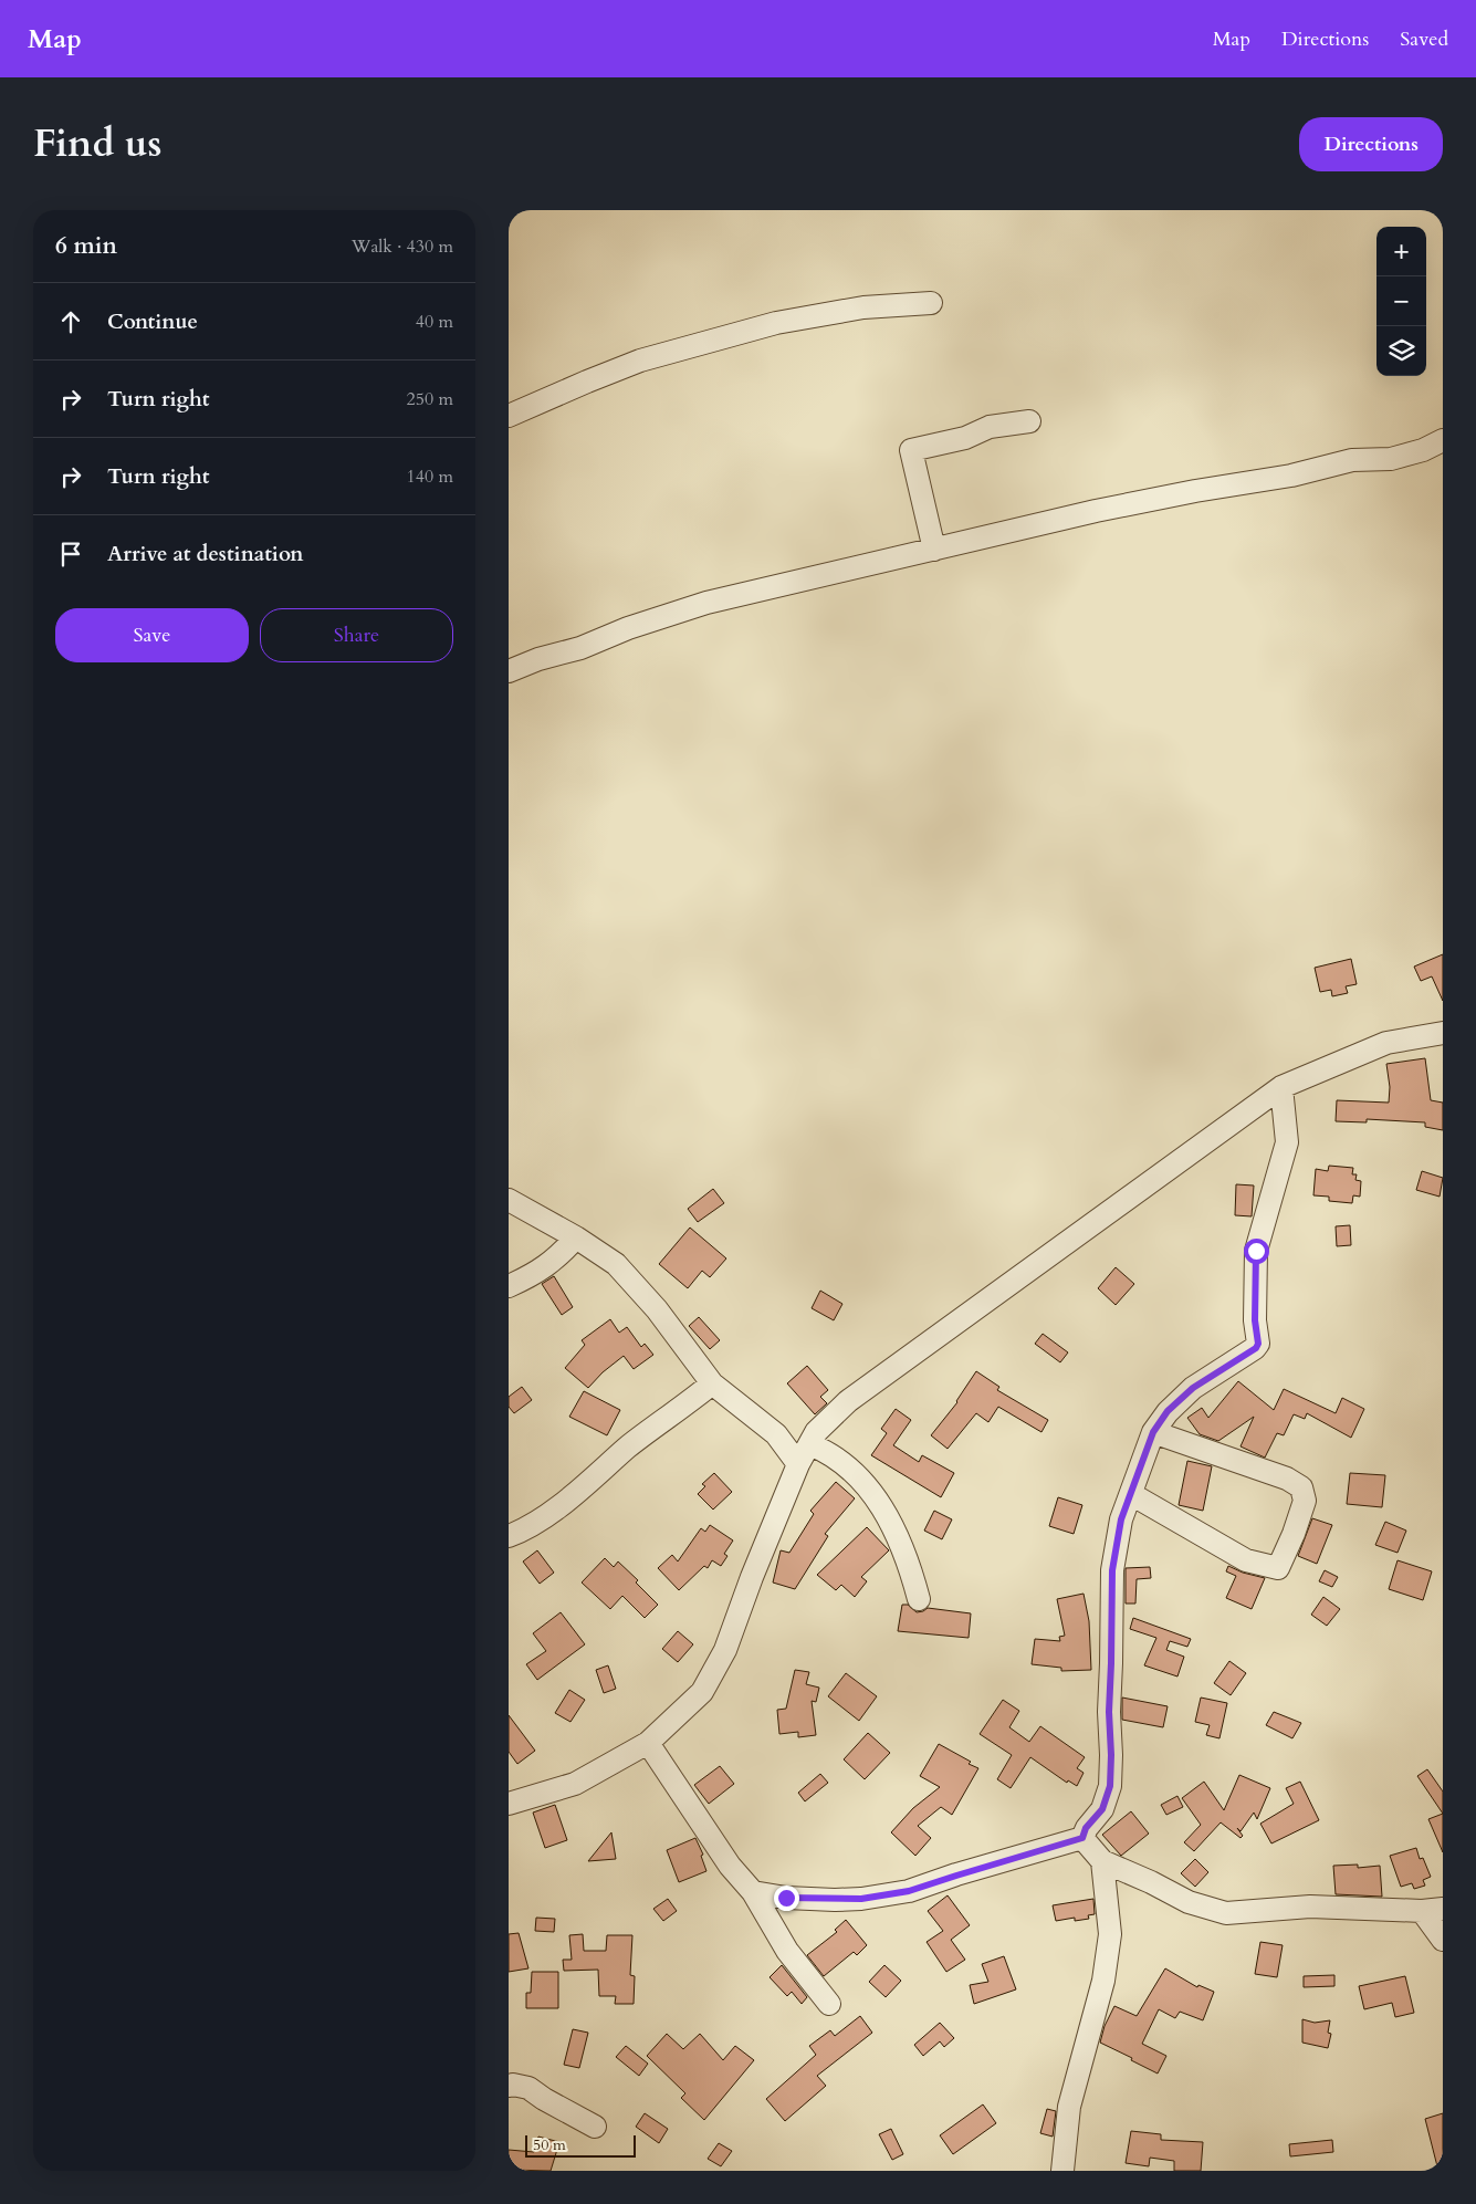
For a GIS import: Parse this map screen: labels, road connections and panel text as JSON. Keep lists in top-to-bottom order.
{
  "scale_bar": "50 m",
  "page": {
    "header": "Map",
    "nav": ["Map", "Directions", "Saved"],
    "title": "Find us",
    "buttons": [
      "Directions",
      ["Save", "Share"]
    ],
    "heading": ["6 min", "Walk · 430 m"],
    "map_buttons": ["+", "−"],
    "list": [
      ["Continue", "40 m"],
      ["Turn right", "250 m"],
      ["Turn right", "140 m"],
      "Arrive at destination"
    ],
    "scale": "50 m"
  }
}
